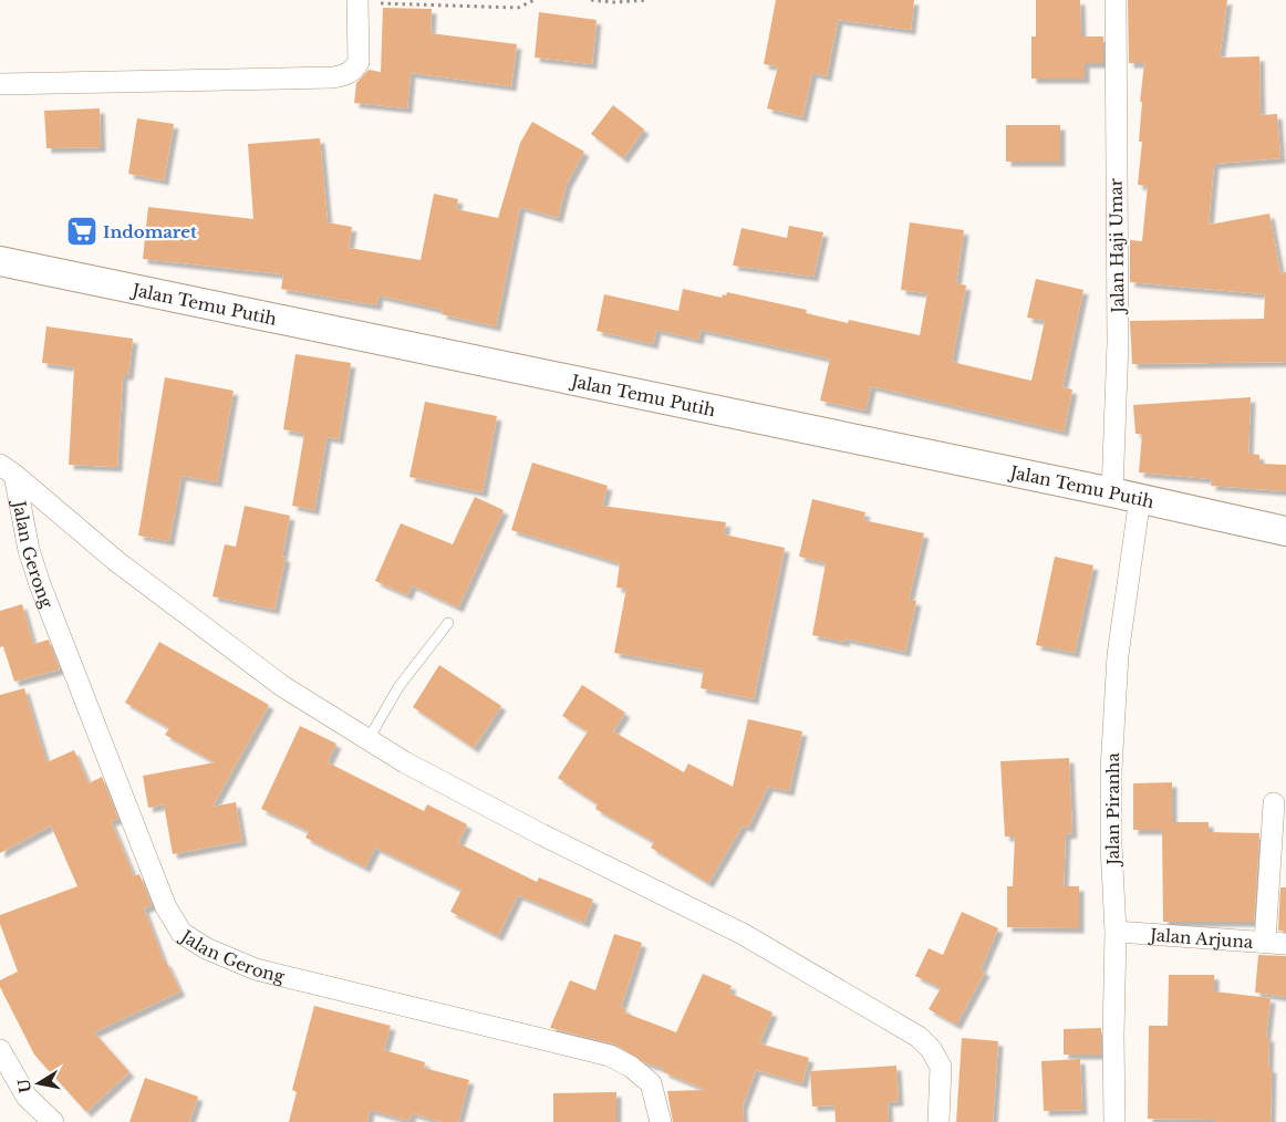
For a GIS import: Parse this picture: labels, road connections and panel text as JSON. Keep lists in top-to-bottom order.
{
  "streets": {
    "street": [
      "Jalan Haji Umar",
      "Jalan Temu Putih",
      "Jalan Gerong",
      "Jalan Piranha",
      "Jalan Arjuna"
    ]
  },
  "crossings": [
    ["Jalan Haji Umar", "Jalan Temu Putih"],
    ["Jalan Temu Putih", "Jalan Piranha"],
    ["Jalan Piranha", "Jalan Arjuna"]
  ],
  "places": {
    "supermarket": ["Indomaret"]
  },
  "north": "left"
}
